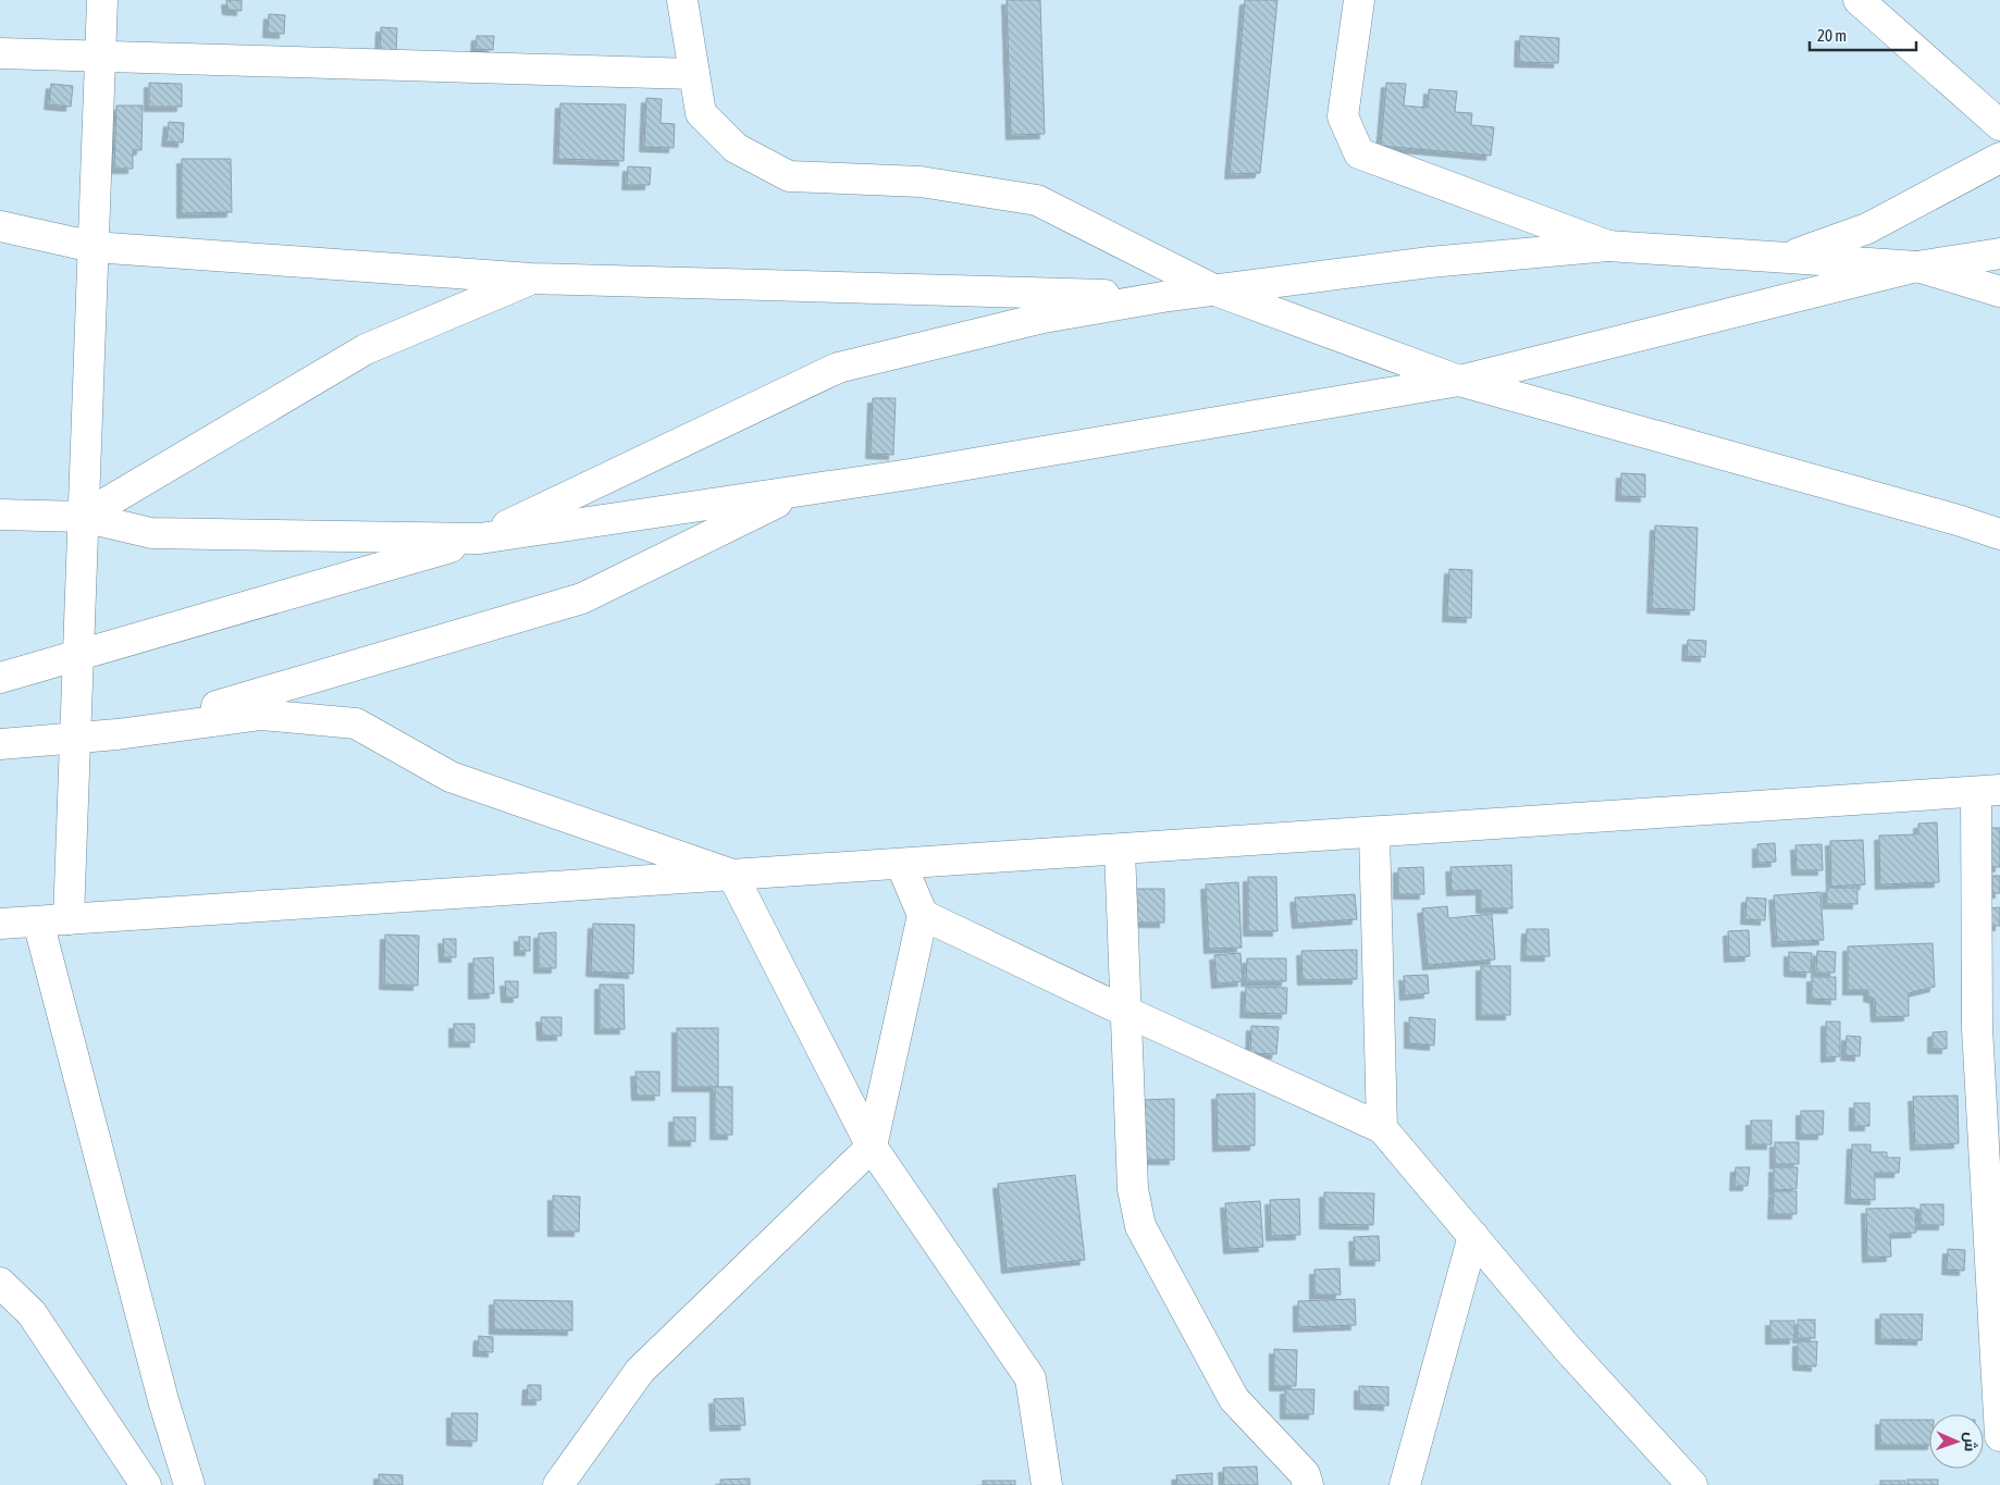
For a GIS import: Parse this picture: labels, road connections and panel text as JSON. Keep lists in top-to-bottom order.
{
  "scale_bar": "20 m",
  "north": "right"
}
